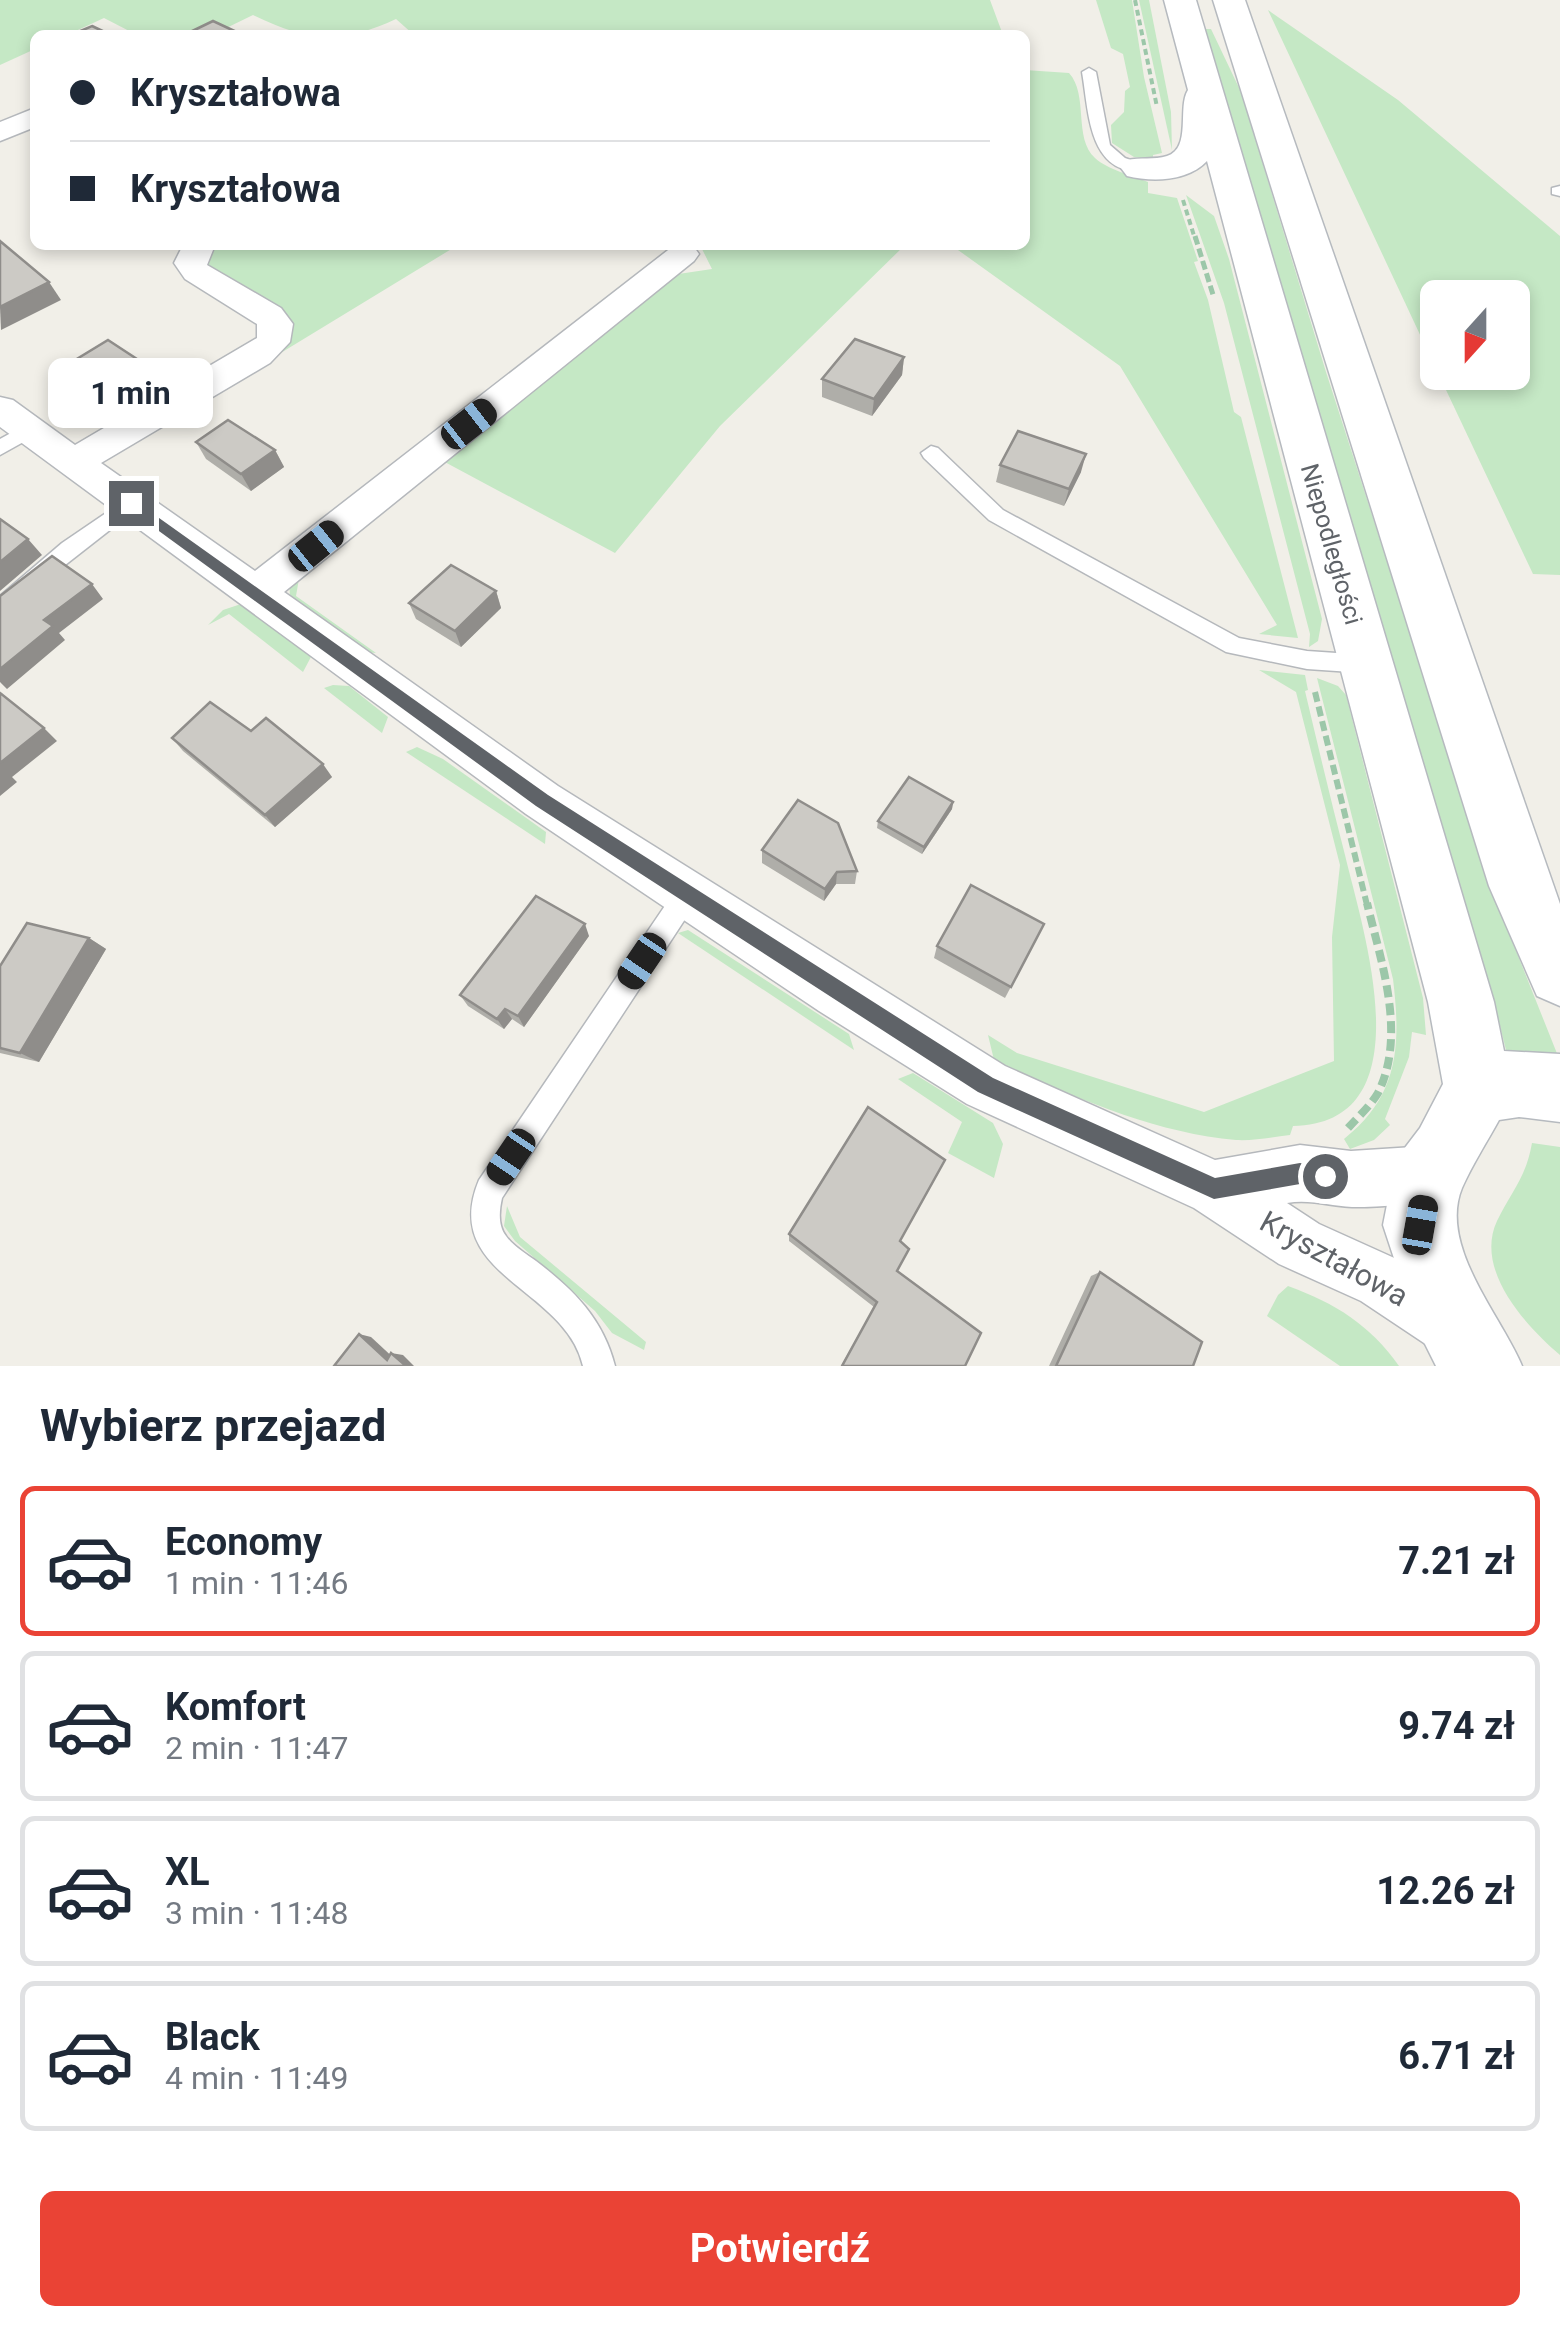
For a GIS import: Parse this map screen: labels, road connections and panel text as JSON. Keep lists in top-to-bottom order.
{
  "streets": {
    "main road": ["Niepodległości"],
    "street": ["Kryształowa"]
  },
  "north": "bottom",
  "page": {
    "banner": ["Kryształowa", "Kryształowa"],
    "bubble": "1 min",
    "heading": "Wybierz przejazd",
    "list": [
      {
        "name": "Economy",
        "note": "1 min · 11:46",
        "value": "7.21 zł"
      },
      {
        "name": "Komfort",
        "note": "2 min · 11:47",
        "value": "9.74 zł"
      },
      {
        "name": "XL",
        "note": "3 min · 11:48",
        "value": "12.26 zł"
      },
      {
        "name": "Black",
        "note": "4 min · 11:49",
        "value": "6.71 zł"
      }
    ],
    "buttons": "Potwierdź"
  }
}
